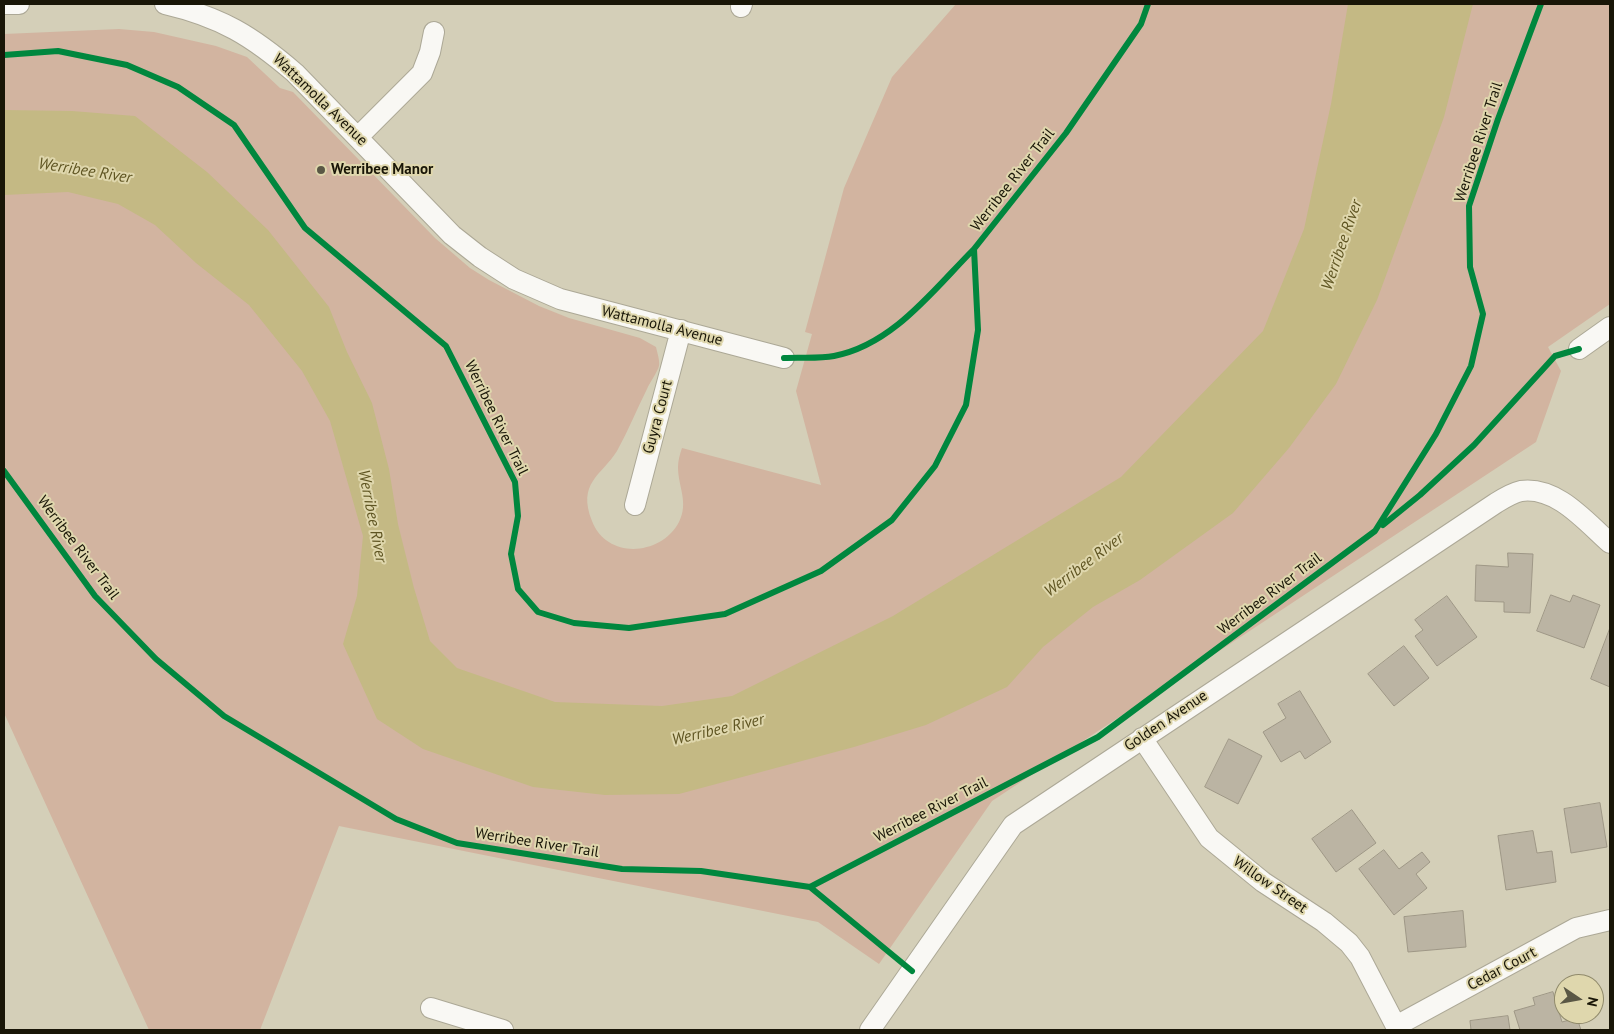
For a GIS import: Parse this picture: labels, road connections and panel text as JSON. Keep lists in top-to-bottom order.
{
  "streets": {
    "street": [
      "Wattamolla Avenue",
      "Guyra Court",
      "Golden Avenue",
      "Willow Street",
      "Cedar Court"
    ],
    "cycle path": ["Werribee River Trail"]
  },
  "crossings": [
    ["Wattamolla Avenue", "Guyra Court"],
    ["Golden Avenue", "Willow Street"],
    ["Willow Street", "Cedar Court"]
  ],
  "water": ["Werribee River"],
  "places": ["Werribee Manor"],
  "north": "right"
}
